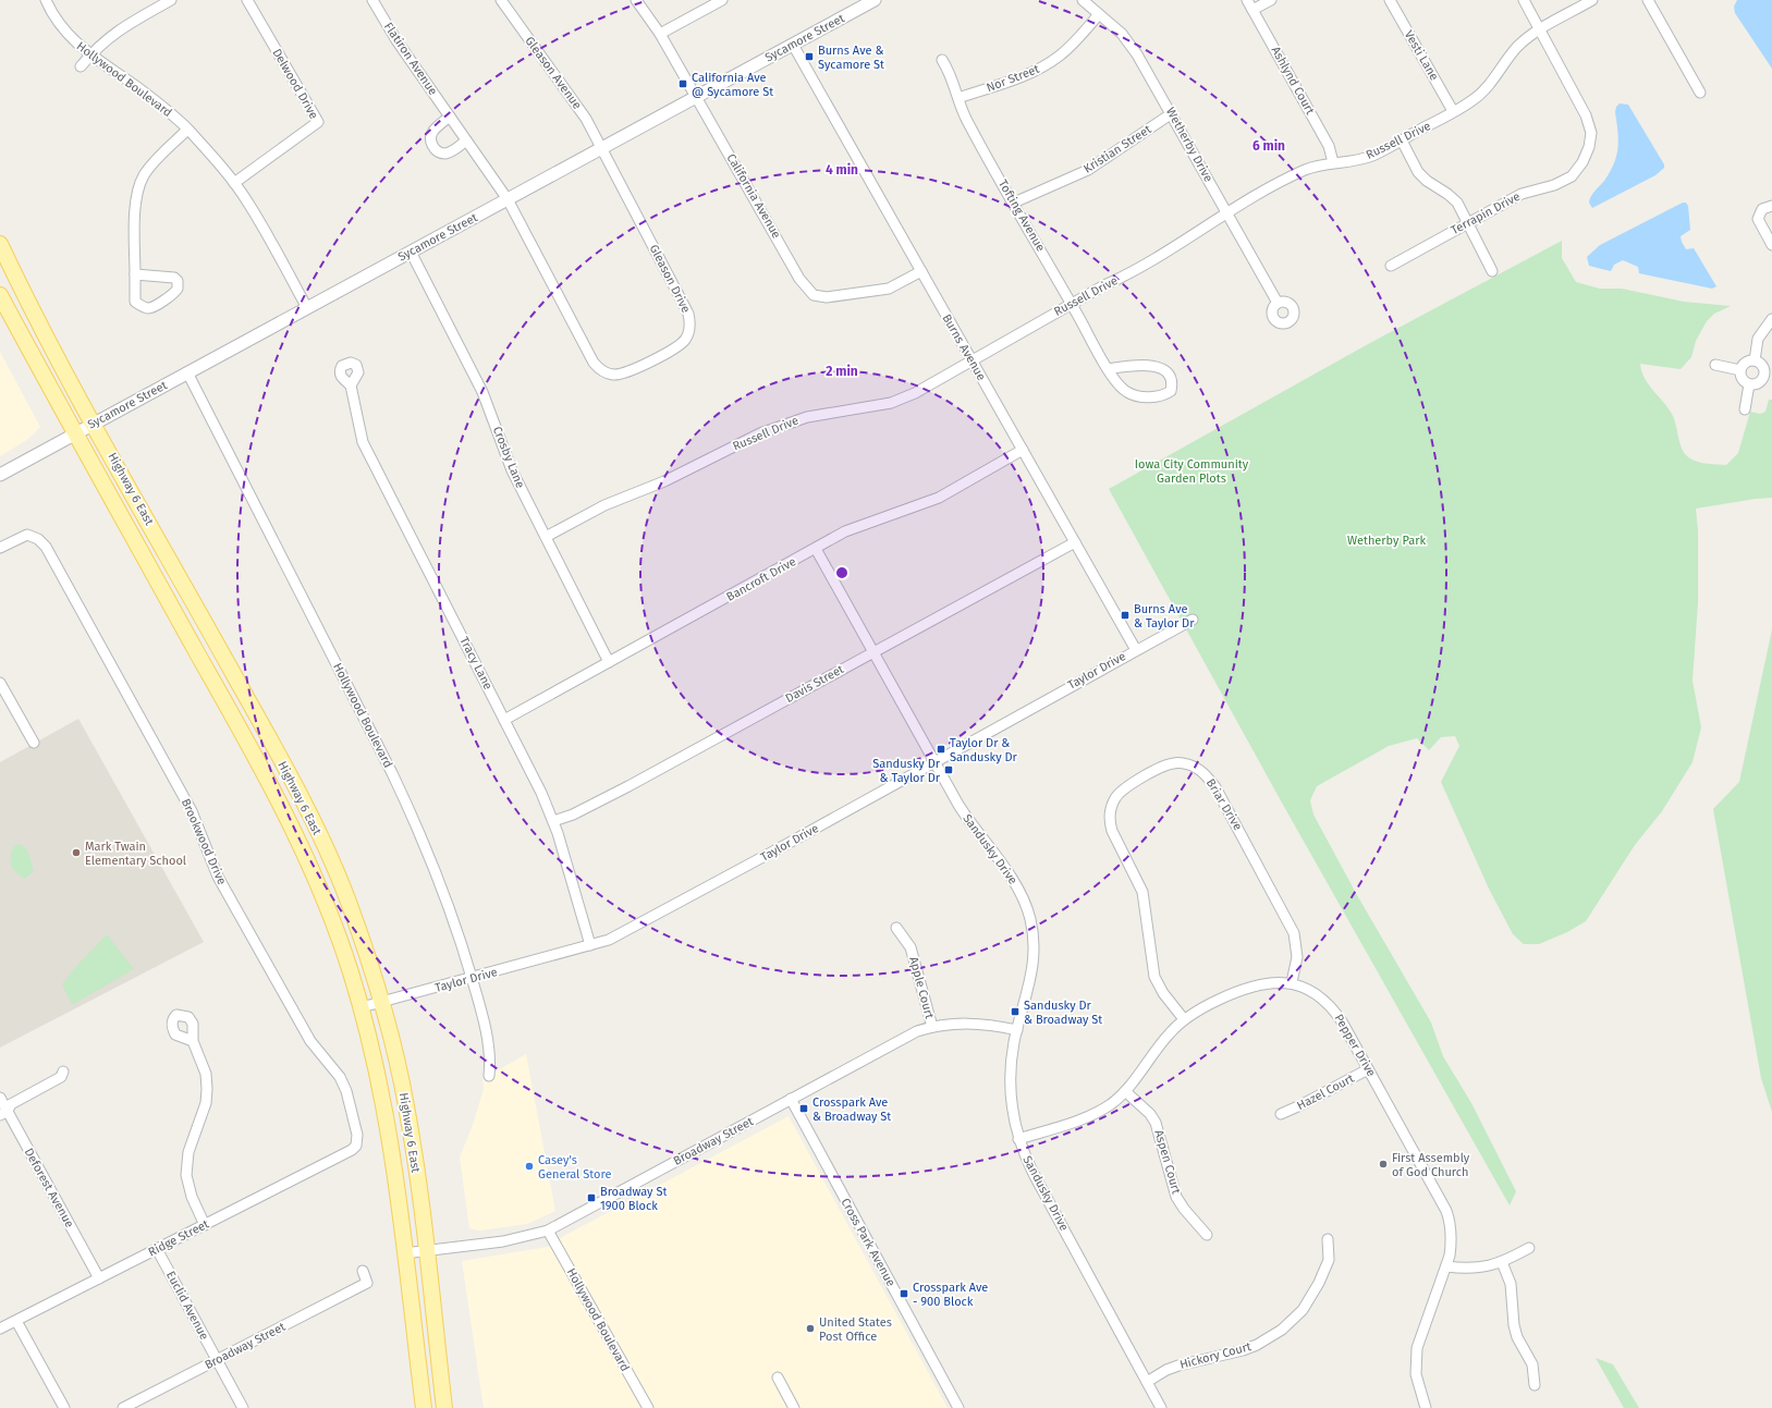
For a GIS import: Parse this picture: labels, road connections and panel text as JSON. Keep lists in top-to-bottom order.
{
  "streets": {
    "main road": ["Highway 6 East"],
    "street": [
      "Sycamore Street",
      "Vesti Lane",
      "Flatiron Avenue",
      "Gleason Avenue",
      "Nor Street",
      "Hollywood Boulevard",
      "Ashlynd Court",
      "Delwood Drive",
      "Russell Drive",
      "Wetherby Drive",
      "Kristian Street",
      "California Avenue",
      "Terrapin Drive",
      "Tofting Avenue",
      "Gleason Drive",
      "Burns Avenue",
      "Crosby Lane",
      "Bancroft Drive",
      "Tracy Lane",
      "Taylor Drive",
      "Davis Street",
      "Briar Drive",
      "Brookwood Drive",
      "Sandusky Drive",
      "Apple Court",
      "Pepper Drive",
      "Hazel Court",
      "Broadway Street",
      "Aspen Court",
      "Deforest Avenue",
      "Ridge Street",
      "Cross Park Avenue",
      "Euclid Avenue",
      "Hickory Court"
    ]
  },
  "crossings": [
    ["Sycamore Street", "Flatiron Avenue"],
    ["Sycamore Street", "Gleason Avenue"],
    ["Sycamore Street", "Hollywood Boulevard"],
    ["Sycamore Street", "California Avenue"],
    ["Sycamore Street", "Gleason Drive"],
    ["Sycamore Street", "Burns Avenue"],
    ["Sycamore Street", "Crosby Lane"],
    ["Sycamore Street", "Highway 6 East"],
    ["Vesti Lane", "Russell Drive"],
    ["Flatiron Avenue", "Gleason Drive"],
    ["Gleason Avenue", "Gleason Drive"],
    ["Nor Street", "Wetherby Drive"],
    ["Nor Street", "Tofting Avenue"],
    ["Hollywood Boulevard", "Delwood Drive"],
    ["Hollywood Boulevard", "Taylor Drive"],
    ["Hollywood Boulevard", "Broadway Street"],
    ["Ashlynd Court", "Russell Drive"],
    ["Russell Drive", "Wetherby Drive"],
    ["Russell Drive", "Terrapin Drive"],
    ["Russell Drive", "Tofting Avenue"],
    ["Russell Drive", "Burns Avenue"],
    ["Russell Drive", "Crosby Lane"],
    ["Wetherby Drive", "Kristian Street"],
    ["Kristian Street", "Tofting Avenue"],
    ["California Avenue", "Burns Avenue"],
    ["Burns Avenue", "Bancroft Drive"],
    ["Burns Avenue", "Taylor Drive"],
    ["Burns Avenue", "Davis Street"],
    ["Crosby Lane", "Bancroft Drive"],
    ["Highway 6 East", "Taylor Drive"],
    ["Highway 6 East", "Broadway Street"],
    ["Bancroft Drive", "Tracy Lane"],
    ["Bancroft Drive", "Sandusky Drive"],
    ["Tracy Lane", "Taylor Drive"],
    ["Tracy Lane", "Davis Street"],
    ["Taylor Drive", "Sandusky Drive"],
    ["Davis Street", "Sandusky Drive"],
    ["Briar Drive", "Pepper Drive"],
    ["Brookwood Drive", "Ridge Street"],
    ["Sandusky Drive", "Pepper Drive"],
    ["Sandusky Drive", "Broadway Street"],
    ["Sandusky Drive", "Hickory Court"],
    ["Apple Court", "Broadway Street"],
    ["Pepper Drive", "Hazel Court"],
    ["Pepper Drive", "Aspen Court"],
    ["Broadway Street", "Cross Park Avenue"],
    ["Broadway Street", "Euclid Avenue"],
    ["Deforest Avenue", "Ridge Street"],
    ["Ridge Street", "Euclid Avenue"]
  ],
  "parks": ["Iowa City Community Garden Plots", "Wetherby Park"],
  "places": {
    "transit": [
      "Burns Ave & Sycamore St",
      "California Ave @ Sycamore St",
      "Burns Ave & Taylor Dr",
      "Taylor Dr & Sandusky Dr",
      "Sandusky Dr & Taylor Dr",
      "Sandusky Dr & Broadway St",
      "Crosspark Ave & Broadway St",
      "Broadway St 1900 Block",
      "Crosspark Ave - 900 Block"
    ],
    "other": [
      "Mark Twain Elementary School",
      "First Assembly of God Church",
      "Casey's General Store",
      "United States Post Office"
    ]
  },
  "rings": ["6 min", "4 min", "2 min"]
}
